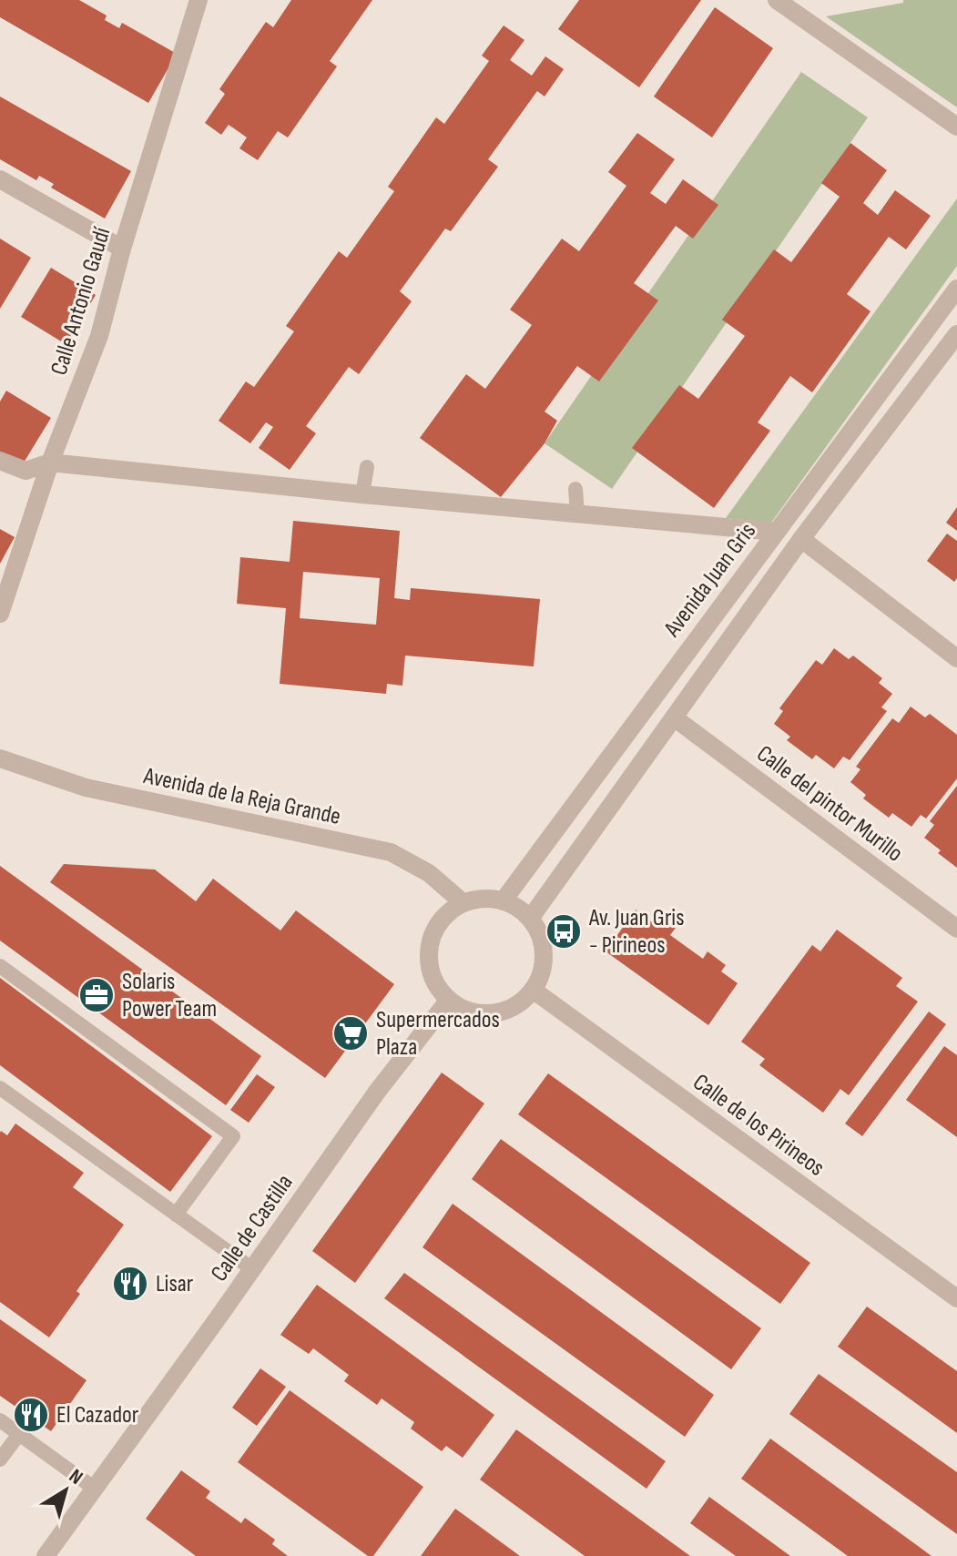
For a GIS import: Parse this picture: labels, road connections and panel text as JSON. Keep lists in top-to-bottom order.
{
  "streets": {
    "street": [
      "Calle Antonio Gaudí",
      "Avenida Juan Gris",
      "Avenida de la Reja Grande",
      "Calle del pintor Murillo",
      "Calle de los Pirineos",
      "Calle de Castilla"
    ]
  },
  "crossings": [
    ["Avenida Juan Gris", "Avenida de la Reja Grande"],
    ["Avenida Juan Gris", "Calle del pintor Murillo"],
    ["Avenida Juan Gris", "Calle de los Pirineos"],
    ["Avenida Juan Gris", "Calle de Castilla"],
    ["Avenida de la Reja Grande", "Calle de los Pirineos"],
    ["Avenida de la Reja Grande", "Calle de Castilla"],
    ["Calle de los Pirineos", "Calle de Castilla"]
  ],
  "places": {
    "bus stop": ["Av. Juan Gris - Pirineos"],
    "office": ["Solaris Power Team"],
    "supermarket": ["Supermercados Plaza"],
    "restaurant": ["Lisar", "El Cazador"]
  },
  "north": "top right"
}
